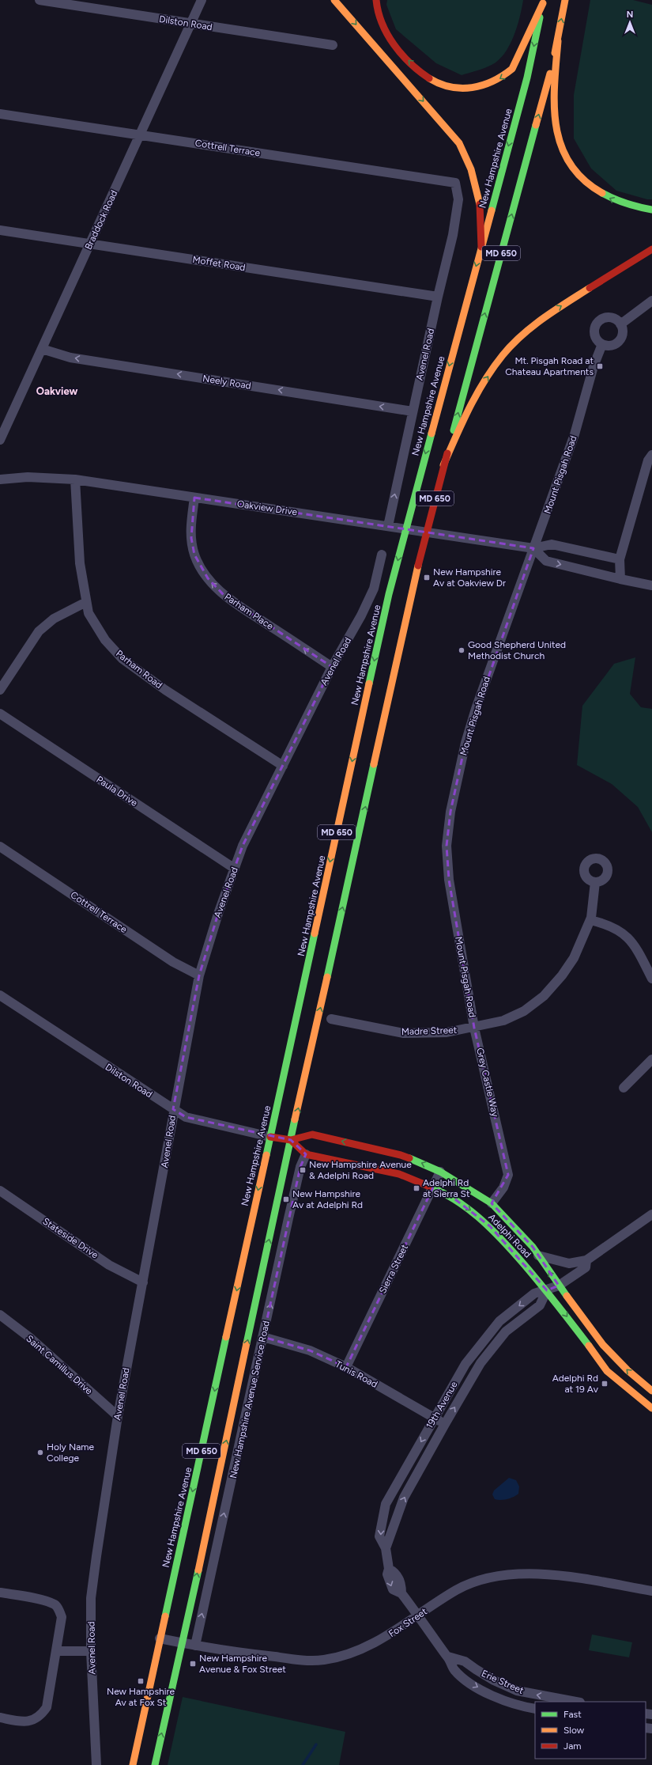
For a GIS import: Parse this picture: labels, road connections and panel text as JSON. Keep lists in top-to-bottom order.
{
  "streets": {
    "main road": ["New Hampshire Avenue", "MD 650", "Adelphi Road"],
    "street": [
      "Dilston Road",
      "Cottrell Terrace",
      "Braddock Road",
      "Moffet Road",
      "Avenel Road",
      "Neely Road",
      "Mount Pisgah Road",
      "Oakview Drive",
      "Parham Place",
      "Parham Road",
      "Paula Drive",
      "Madre Street",
      "Grey Castle Way",
      "Stateside Drive",
      "Sierra Street",
      "Saint Camillus Drive",
      "Tunis Road",
      "New Hampshire Avenue Service Road",
      "19th Avenue",
      "Fox Street",
      "Erie Street"
    ]
  },
  "crossings": [
    ["Dilston Road", "New Hampshire Avenue"],
    ["Dilston Road", "Braddock Road"],
    ["Dilston Road", "Avenel Road"],
    ["Dilston Road", "Adelphi Road"],
    ["Cottrell Terrace", "Braddock Road"],
    ["Cottrell Terrace", "Avenel Road"],
    ["New Hampshire Avenue", "Oakview Drive"],
    ["New Hampshire Avenue", "Adelphi Road"],
    ["New Hampshire Avenue", "Fox Street"],
    ["Braddock Road", "Moffet Road"],
    ["Braddock Road", "Neely Road"],
    ["MD 650", "Oakview Drive"],
    ["MD 650", "Adelphi Road"],
    ["MD 650", "Fox Street"],
    ["Moffet Road", "Avenel Road"],
    ["Avenel Road", "Neely Road"],
    ["Avenel Road", "Oakview Drive"],
    ["Avenel Road", "Parham Place"],
    ["Avenel Road", "Parham Road"],
    ["Avenel Road", "Paula Drive"],
    ["Avenel Road", "Stateside Drive"],
    ["Avenel Road", "Saint Camillus Drive"],
    ["Mount Pisgah Road", "Oakview Drive"],
    ["Mount Pisgah Road", "Madre Street"],
    ["Mount Pisgah Road", "Grey Castle Way"],
    ["Oakview Drive", "Parham Place"],
    ["Oakview Drive", "Parham Road"],
    ["Madre Street", "Grey Castle Way"],
    ["Grey Castle Way", "Adelphi Road"],
    ["Adelphi Road", "Sierra Street"],
    ["Adelphi Road", "New Hampshire Avenue Service Road"],
    ["Adelphi Road", "19th Avenue"],
    ["Sierra Street", "Tunis Road"],
    ["Tunis Road", "New Hampshire Avenue Service Road"],
    ["Tunis Road", "19th Avenue"],
    ["New Hampshire Avenue Service Road", "Fox Street"],
    ["19th Avenue", "Fox Street"],
    ["19th Avenue", "Erie Street"],
    ["Fox Street", "Erie Street"]
  ],
  "one_way": ["Neely Road", "Parham Place", "New Hampshire Avenue Service Road"],
  "districts": ["Oakview"],
  "places": {
    "transit": [
      "Mt. Pisgah Road at Chateau Apartments",
      "New Hampshire Av at Oakview Dr",
      "New Hampshire Avenue & Adelphi Road",
      "Adelphi Rd at Sierra St",
      "New Hampshire Av at Adelphi Rd",
      "Adelphi Rd at 19 Av",
      "New Hampshire Avenue & Fox Street",
      "New Hampshire Av at Fox St"
    ],
    "other": ["Good Shepherd United Methodist Church", "Holy Name College"]
  },
  "legend": ["Fast", "Slow", "Jam"],
  "north": "top"
}
